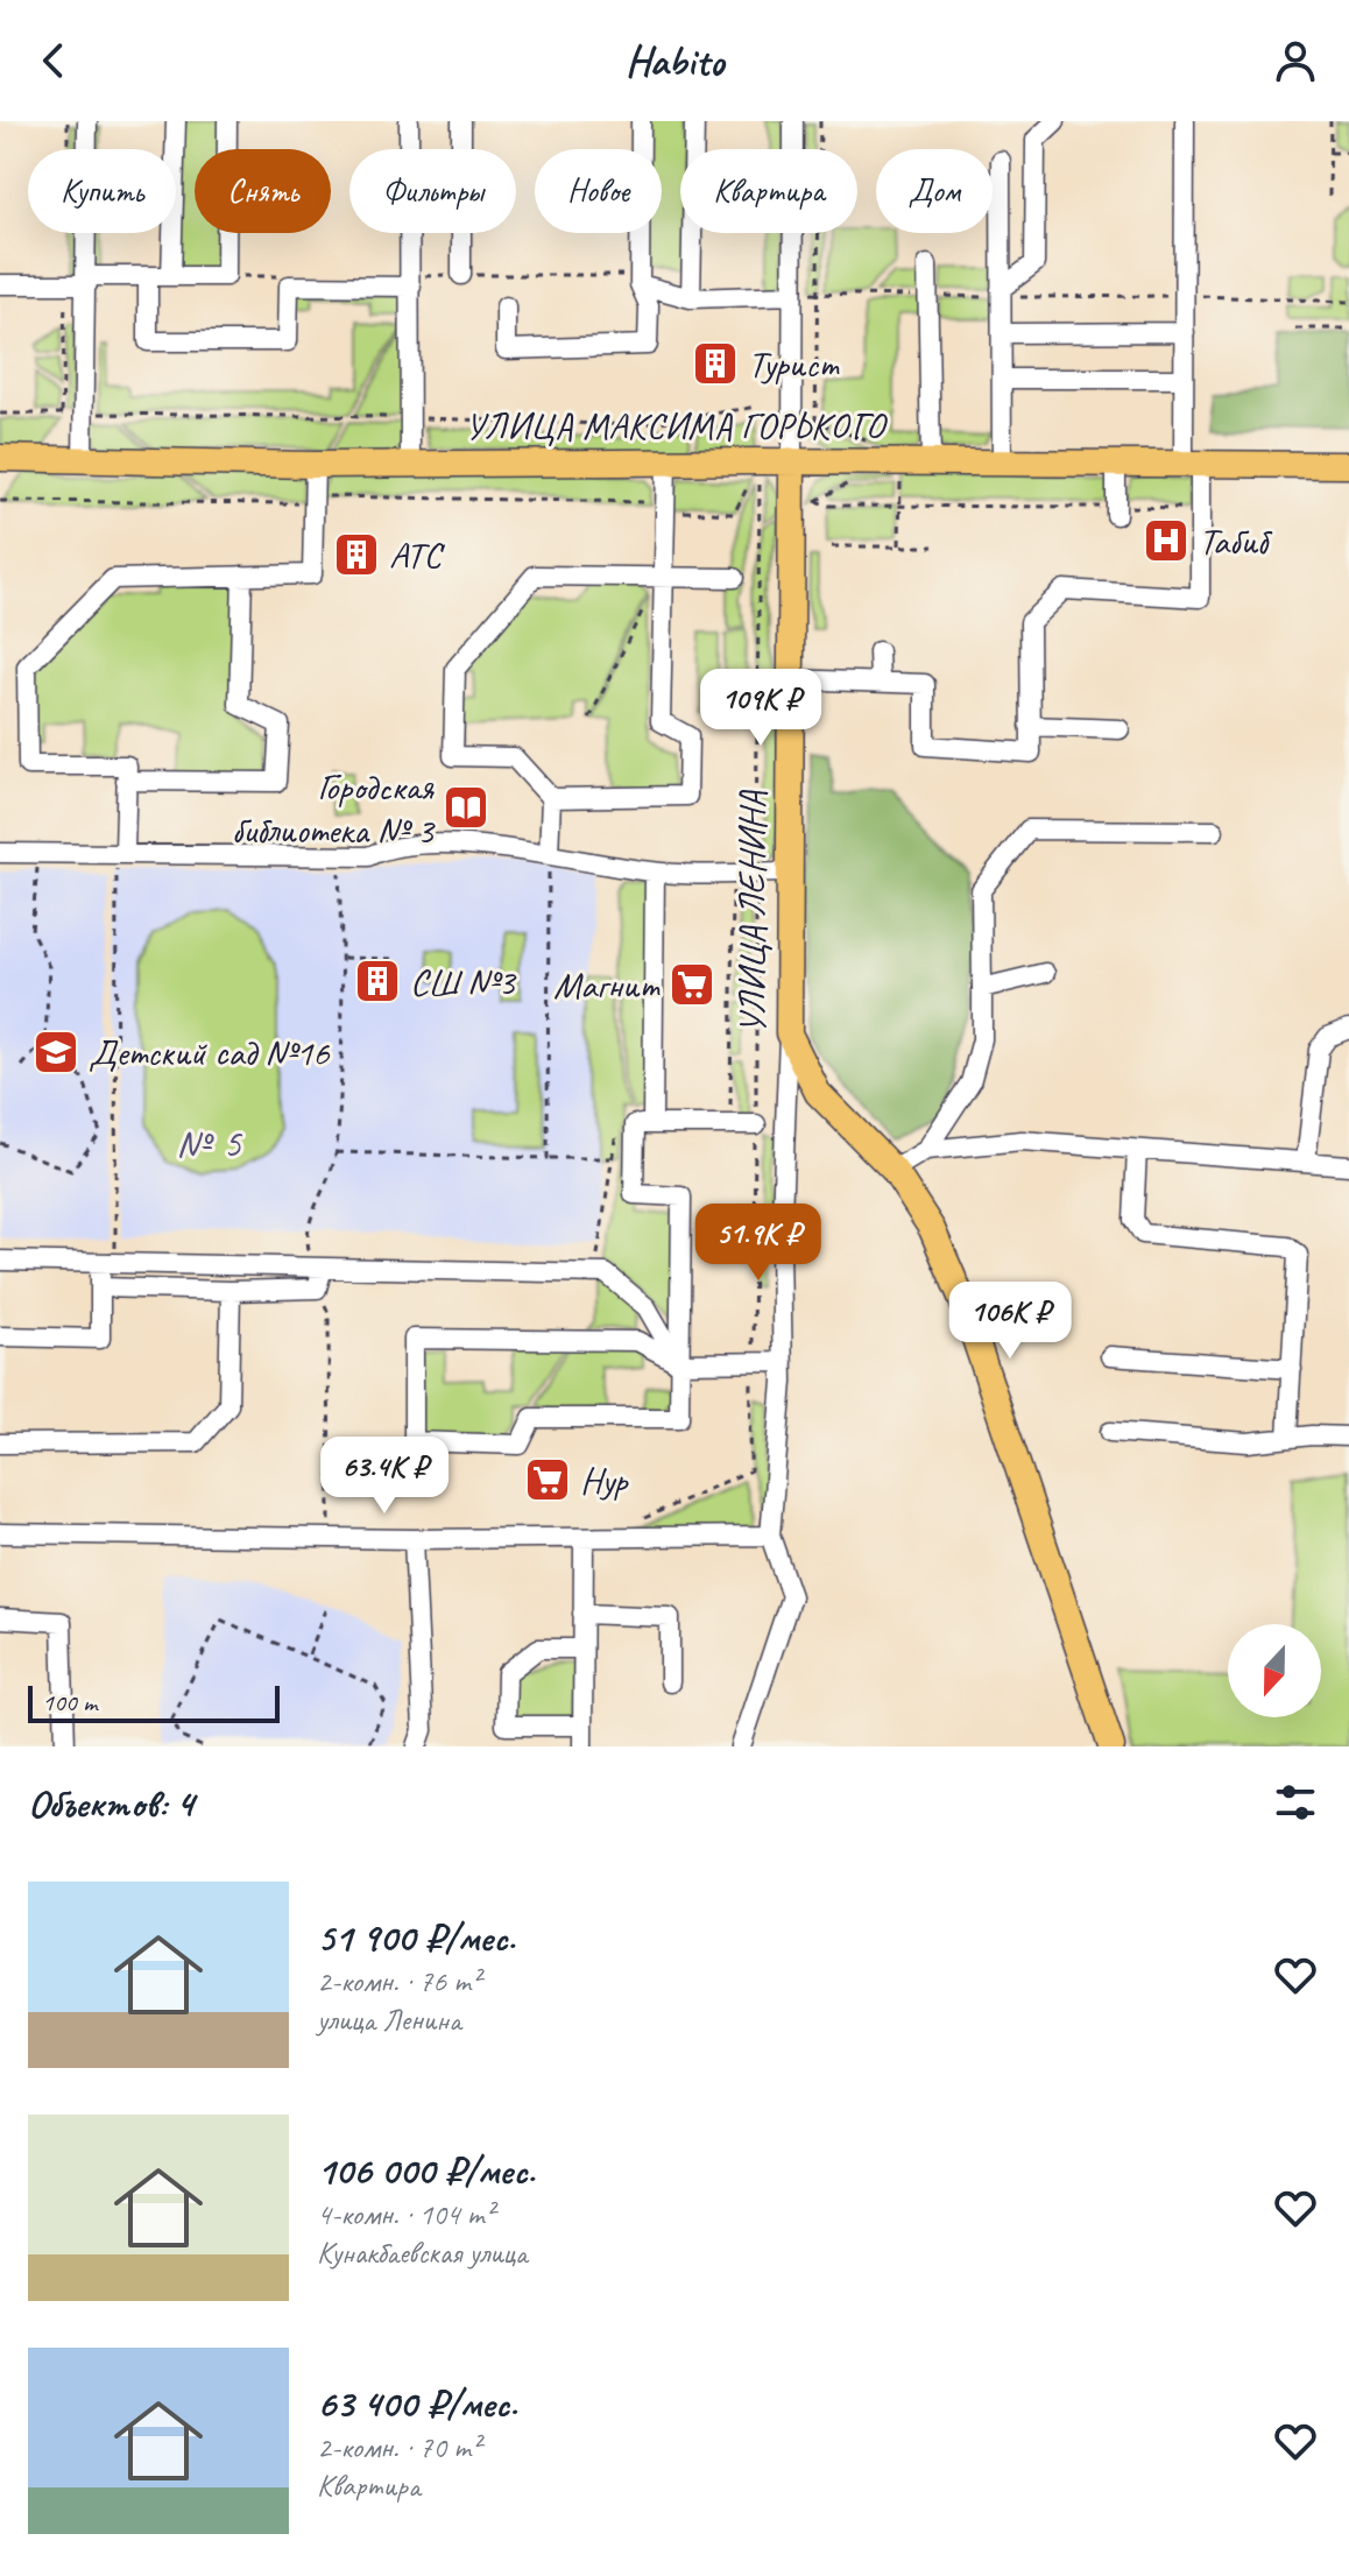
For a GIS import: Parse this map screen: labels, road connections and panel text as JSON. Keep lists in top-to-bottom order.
{
  "streets": {
    "main road": ["УЛИЦА МАКСИМА ГОРЬКОГО", "УЛИЦА ЛЕНИНА"]
  },
  "crossings": [
    ["УЛИЦА МАКСИМА ГОРЬКОГО", "УЛИЦА ЛЕНИНА"]
  ],
  "districts": ["№ 5"],
  "places": {
    "building": ["Турист", "АТС", "СШ №3"],
    "hospital": ["Табиб"],
    "library": ["Городская библиотека № 3"],
    "supermarket": ["Магнит", "Нур"],
    "school or university": ["Детский сад №16"]
  },
  "scale_bar": "100 m",
  "north": "bottom",
  "page": {
    "header": "Habito",
    "chip": [
      "Купить",
      "Снять",
      "Фильтры",
      "Новое",
      "Квартира",
      "Дом"
    ],
    "price": [
      "109K ₽",
      "51.9K ₽",
      "106K ₽",
      "63.4K ₽"
    ],
    "scale": "100 m",
    "heading": "Объектов: 4",
    "list": [
      {
        "name": "51 900 ₽/мес.",
        "note": "2-комн. · 76 m² · улица Ленина"
      },
      {
        "name": "106 000 ₽/мес.",
        "note": "4-комн. · 104 m² · Кунакбаевская улица"
      },
      {
        "name": "63 400 ₽/мес.",
        "note": "2-комн. · 70 m² · Квартира"
      }
    ]
  }
}
